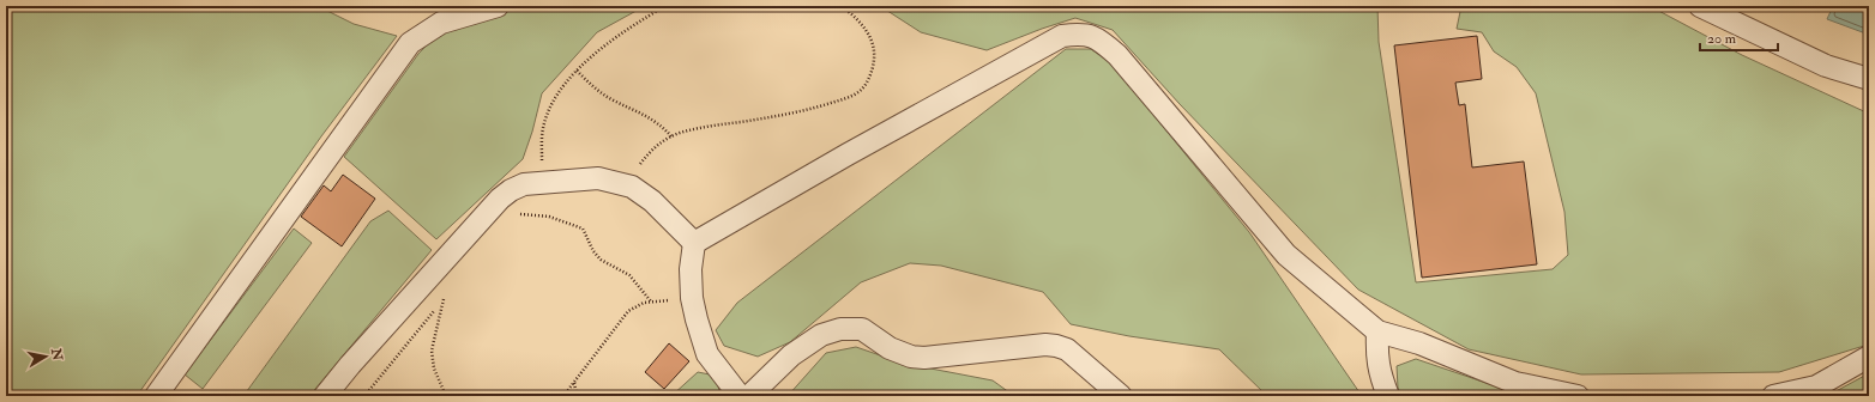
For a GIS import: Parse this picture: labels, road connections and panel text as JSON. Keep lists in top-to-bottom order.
{
  "scale_bar": "20 m",
  "north": "right"
}
